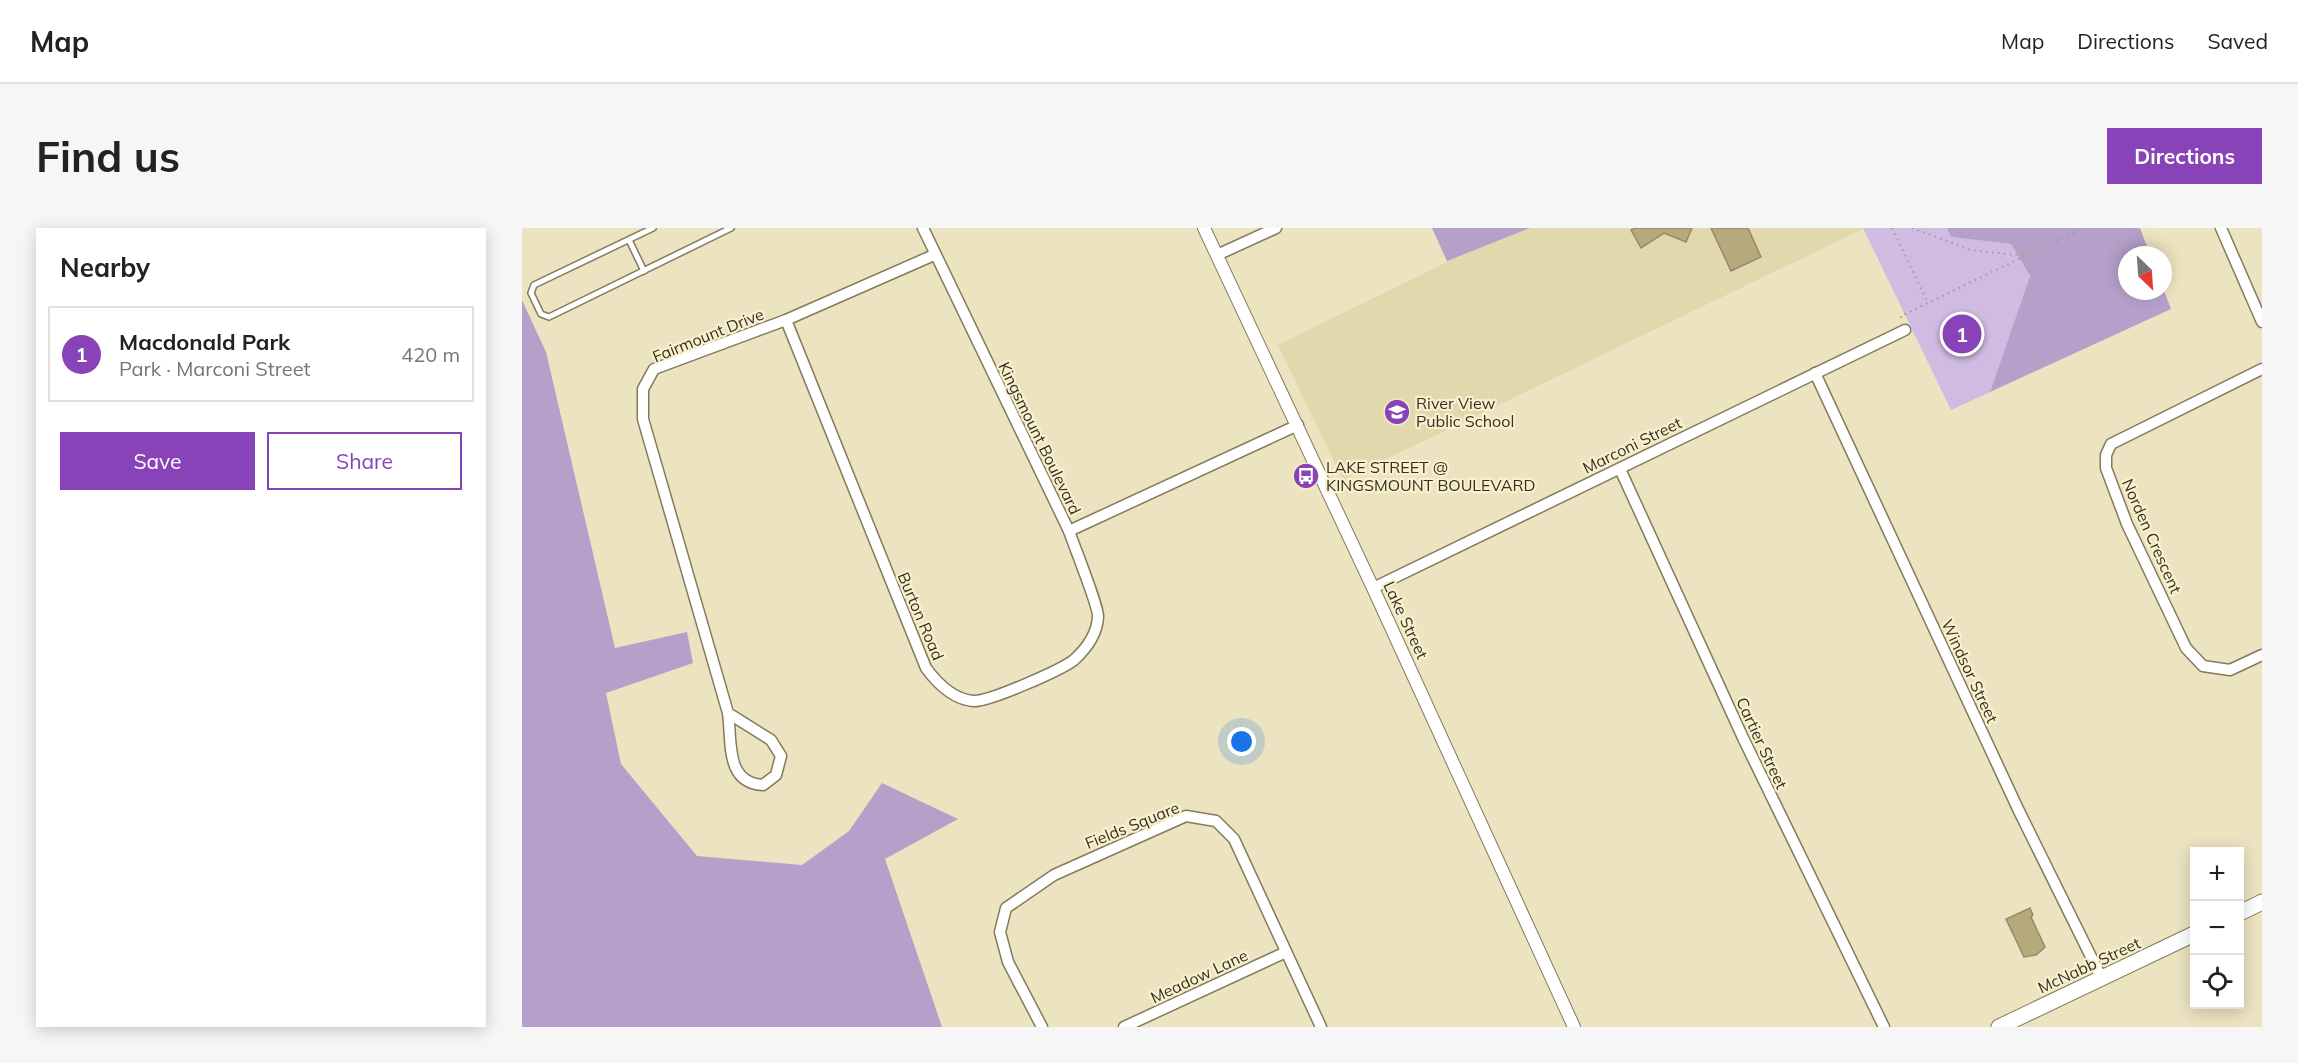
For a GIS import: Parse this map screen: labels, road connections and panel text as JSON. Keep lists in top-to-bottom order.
{
  "streets": {
    "main road": ["McNabb Street"],
    "street": [
      "Fairmount Drive",
      "Kingsmount Boulevard",
      "Marconi Street",
      "Norden Crescent",
      "Burton Road",
      "Lake Street",
      "Windsor Street",
      "Cartier Street",
      "Fields Square",
      "Meadow Lane"
    ]
  },
  "crossings": [
    ["Fairmount Drive", "Kingsmount Boulevard"],
    ["Fairmount Drive", "Burton Road"],
    ["Kingsmount Boulevard", "Burton Road"],
    ["Kingsmount Boulevard", "Lake Street"],
    ["Marconi Street", "Lake Street"],
    ["Marconi Street", "Windsor Street"],
    ["Marconi Street", "Cartier Street"],
    ["Windsor Street", "McNabb Street"],
    ["Fields Square", "Meadow Lane"]
  ],
  "places": {
    "school or university": ["River View Public School"],
    "bus stop": ["LAKE STREET @ KINGSMOUNT BOULEVARD"]
  },
  "north": "bottom right",
  "page": {
    "header": "Map",
    "nav": ["Map", "Directions", "Saved"],
    "buttons": [
      "Directions",
      ["Save", "Share"]
    ],
    "title": "Find us",
    "heading": "Nearby",
    "list": [
      {
        "mark": "1",
        "name": "Macdonald Park",
        "note": "Park · Marconi Street",
        "value": "420 m"
      }
    ],
    "pins": "1",
    "map_buttons": ["+", "−"]
  }
}
